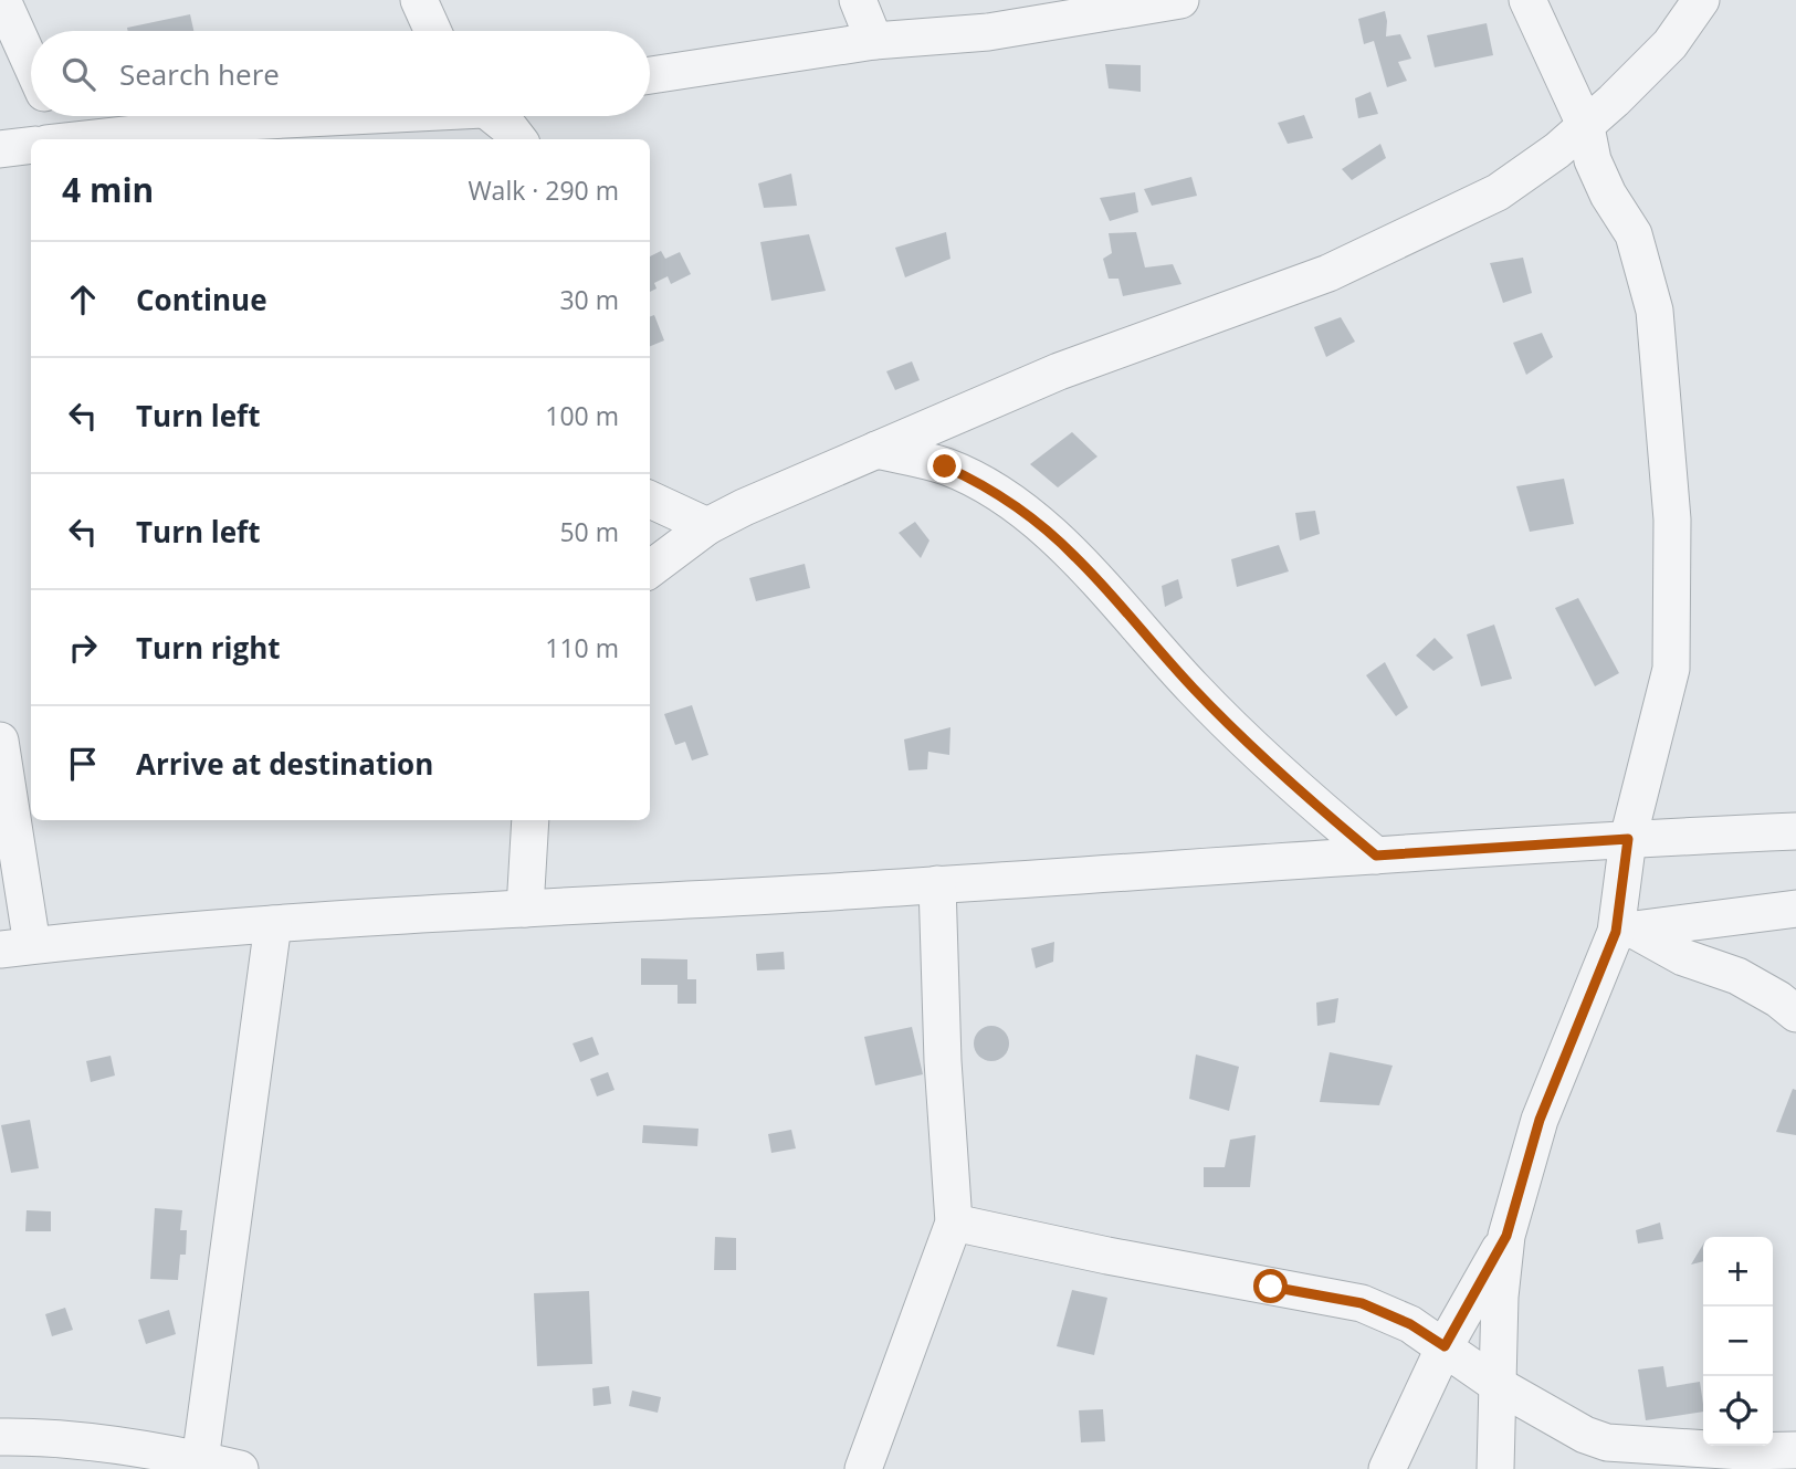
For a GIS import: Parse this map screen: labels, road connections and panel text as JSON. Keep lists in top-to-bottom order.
{
  "page": {
    "search": "Search here",
    "heading": ["4 min", "Walk · 290 m"],
    "list": [
      ["Continue", "30 m"],
      ["Turn left", "100 m"],
      ["Turn left", "50 m"],
      ["Turn right", "110 m"],
      "Arrive at destination"
    ],
    "map_buttons": ["+", "−"]
  }
}
